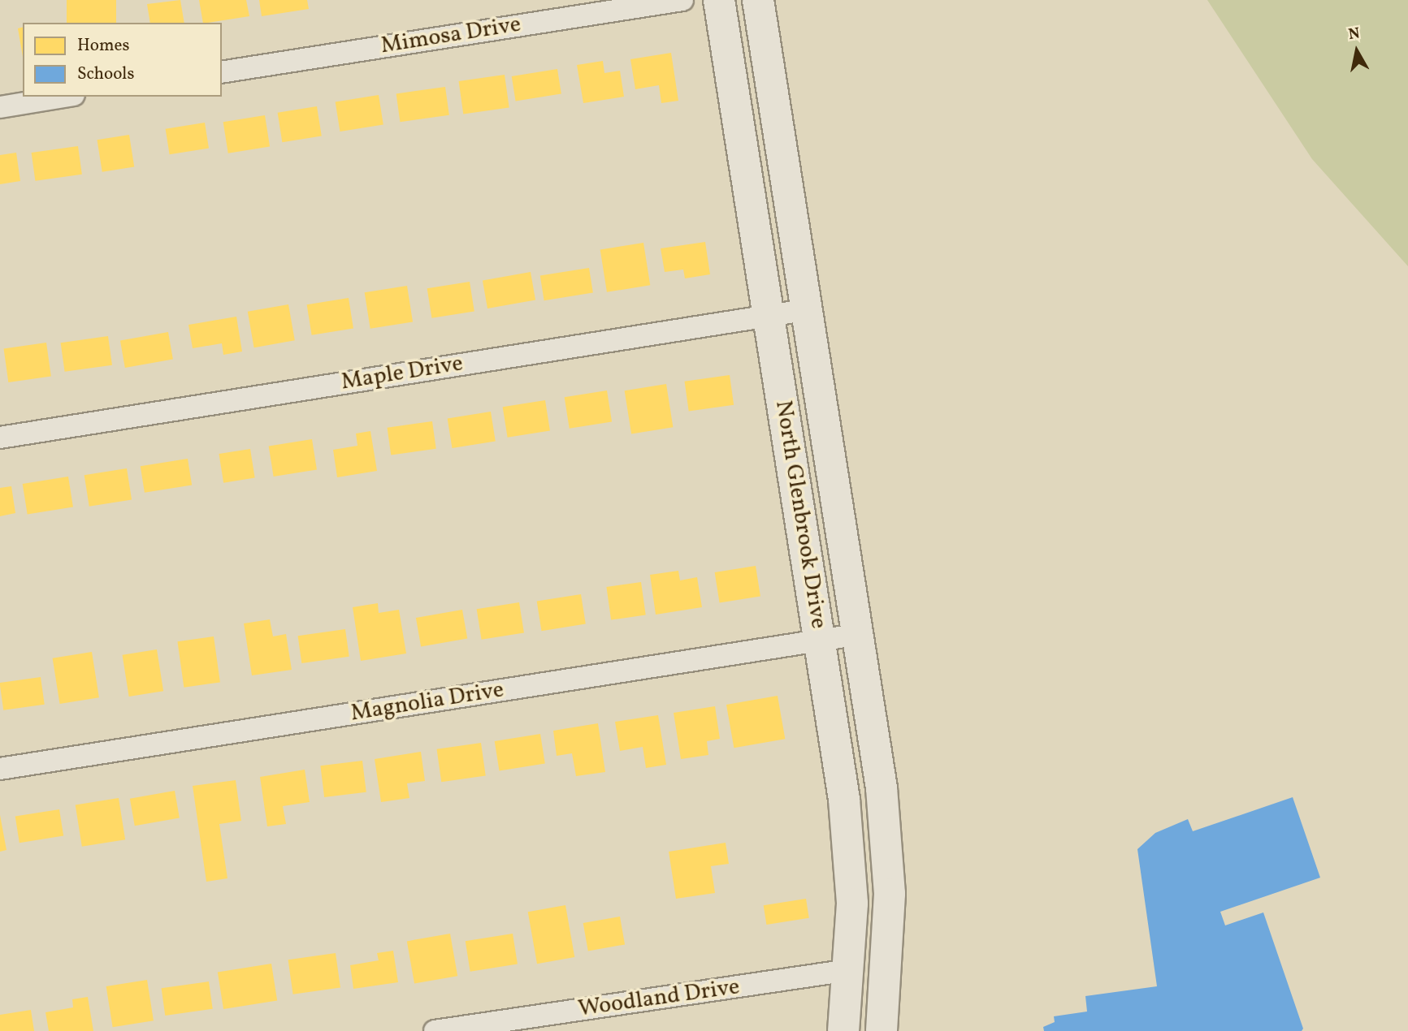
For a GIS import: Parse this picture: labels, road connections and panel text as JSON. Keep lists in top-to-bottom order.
{
  "streets": {
    "main road": ["North Glenbrook Drive"],
    "street": [
      "Mimosa Drive",
      "Maple Drive",
      "Magnolia Drive",
      "Woodland Drive"
    ]
  },
  "crossings": [
    ["Maple Drive", "North Glenbrook Drive"],
    ["North Glenbrook Drive", "Magnolia Drive"],
    ["North Glenbrook Drive", "Woodland Drive"]
  ],
  "legend": ["Homes", "Schools"],
  "north": "top"
}
